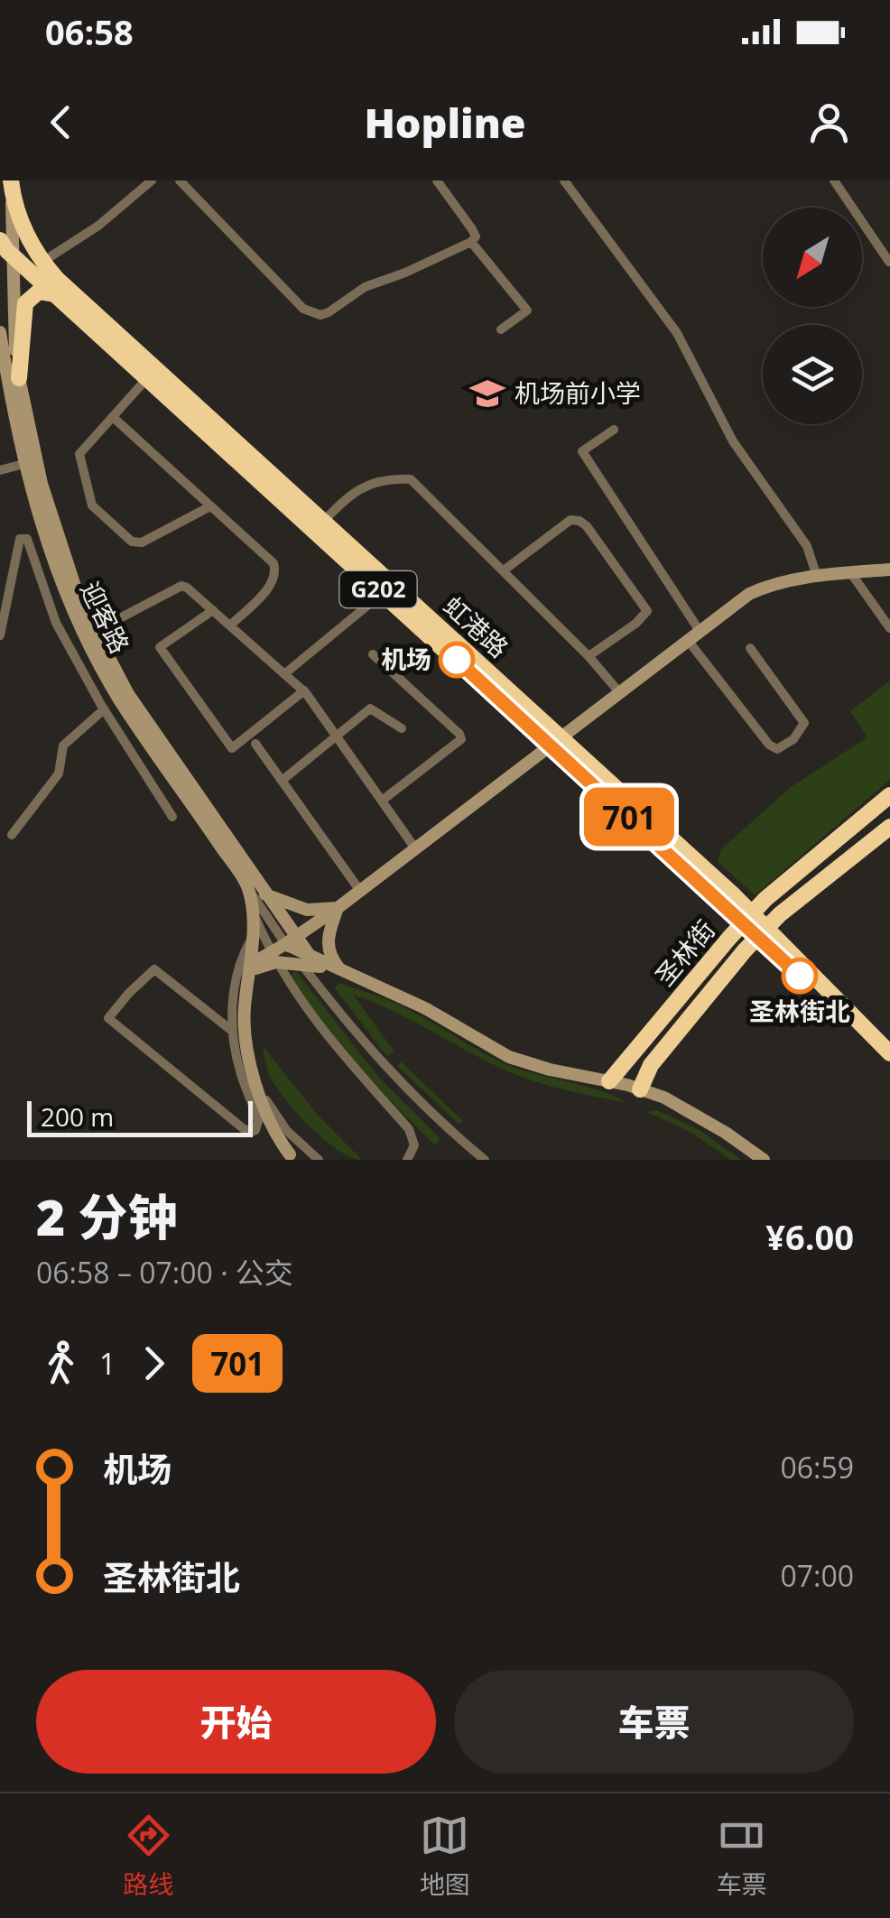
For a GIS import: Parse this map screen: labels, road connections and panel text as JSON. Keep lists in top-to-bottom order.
{
  "streets": {
    "highway": ["G202", "虹港路", "圣林街"],
    "main road": ["迎客路"]
  },
  "crossings": [
    ["迎客路", "虹港路"],
    ["虹港路", "圣林街"]
  ],
  "places": {
    "school or university": ["机场前小学"],
    "other": ["机场", "圣林街北"]
  },
  "lines": ["bus line 701"],
  "scale_bar": "200 m",
  "north": "bottom left",
  "page": {
    "status": "06:58",
    "header": "Hopline",
    "on_map": "701",
    "scale": "200 m",
    "heading": ["2 分钟", "06:58 – 07:00 · 公交", "¥6.00"],
    "legs": ["1", "701"],
    "list": [
      {
        "name": "机场",
        "value": "06:59"
      },
      {
        "name": "圣林街北",
        "value": "07:00"
      }
    ],
    "buttons": ["开始", "车票"],
    "tabs": ["路线", "地图", "车票"]
  }
}
